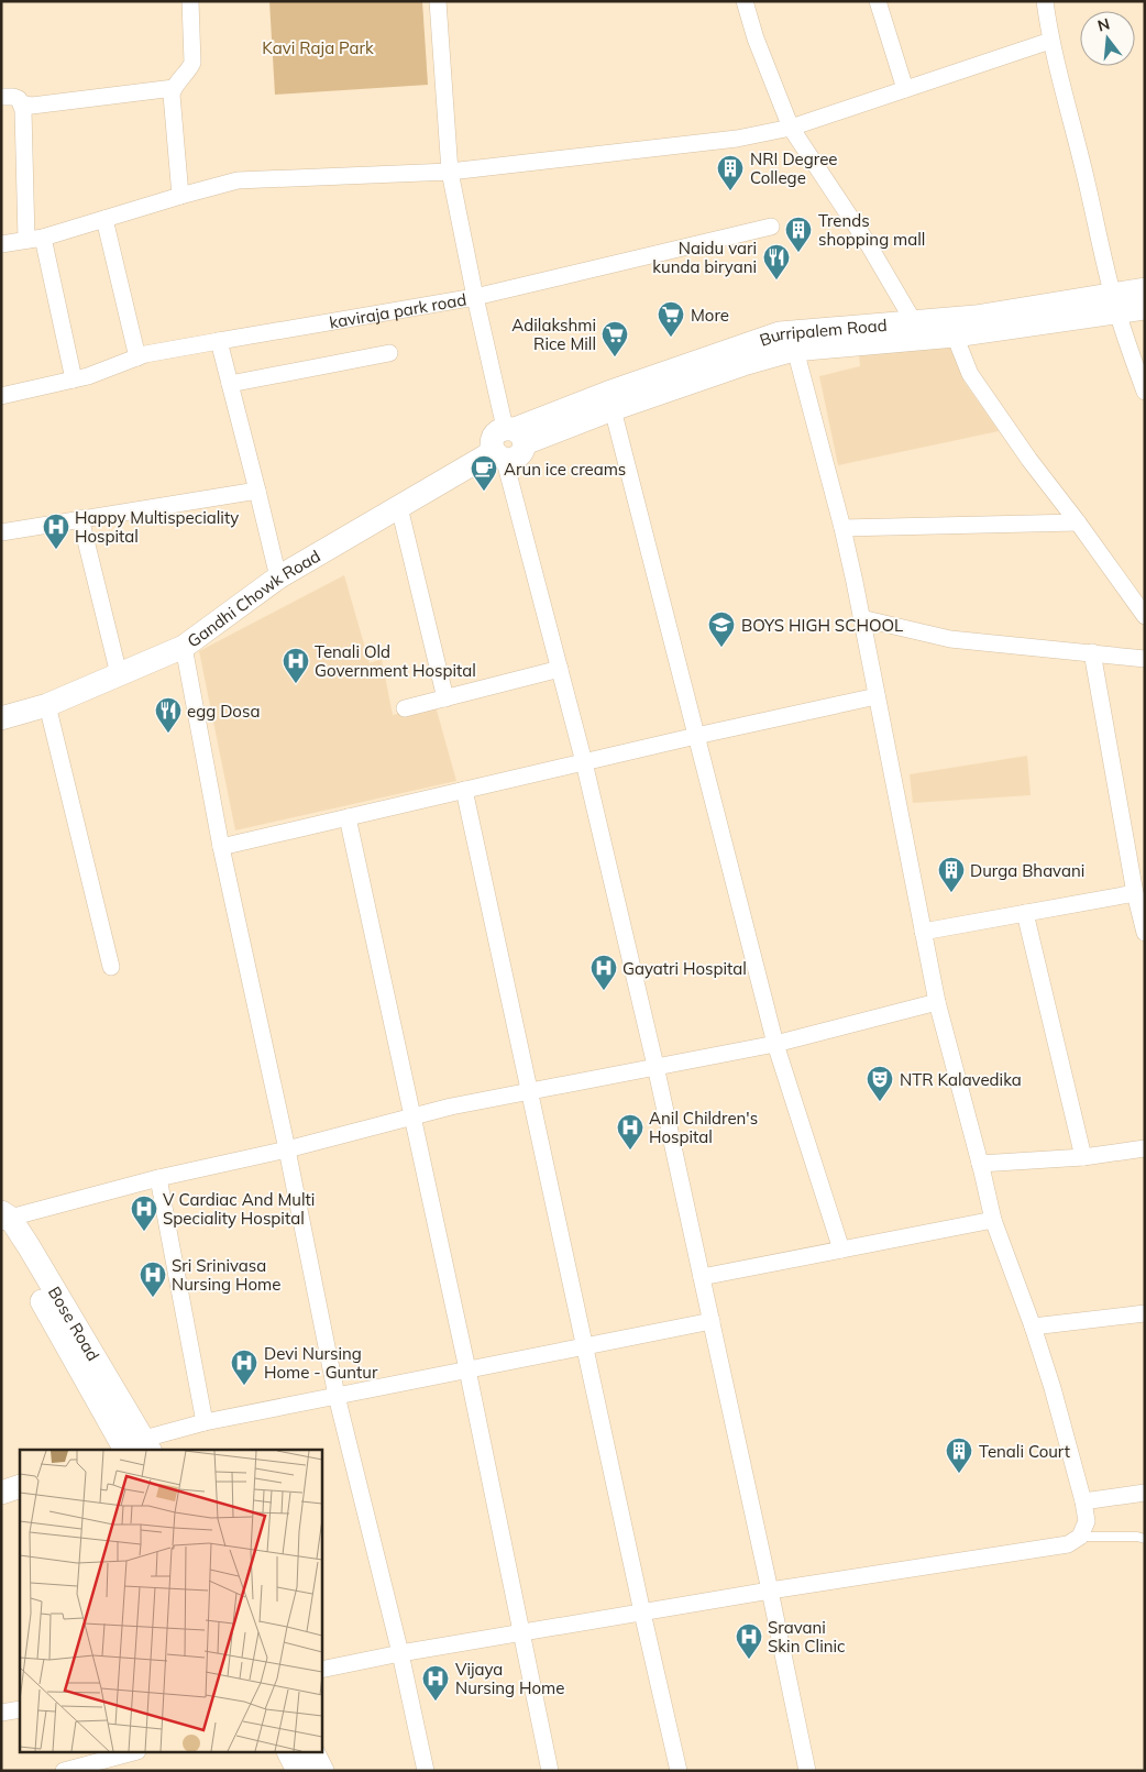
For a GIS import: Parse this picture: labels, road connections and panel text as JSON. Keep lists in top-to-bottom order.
{
  "streets": {
    "main road": ["Burripalem Road", "Gandhi Chowk Road", "Bose Road"],
    "street": ["kaviraja park road"]
  },
  "crossings": [
    ["kaviraja park road", "Burripalem Road"]
  ],
  "parks": ["Kavi Raja Park"],
  "places": {
    "building": [
      "NRI Degree College",
      "Trends shopping mall",
      "Durga Bhavani",
      "Tenali Court"
    ],
    "restaurant": ["Naidu vari kunda biryani", "egg Dosa"],
    "supermarket": ["More", "Adilakshmi Rice Mill"],
    "cafe": ["Arun ice creams"],
    "hospital": [
      "Happy Multispeciality Hospital",
      "Tenali Old Government Hospital",
      "Gayatri Hospital",
      "Anil Children's Hospital",
      "V Cardiac And Multi Speciality Hospital",
      "Sri Srinivasa Nursing Home",
      "Devi Nursing Home - Guntur",
      "Sravani Skin Clinic",
      "Vijaya Nursing Home"
    ],
    "school or university": ["BOYS HIGH SCHOOL"],
    "theatre": ["NTR Kalavedika"]
  },
  "north": "top"
}
